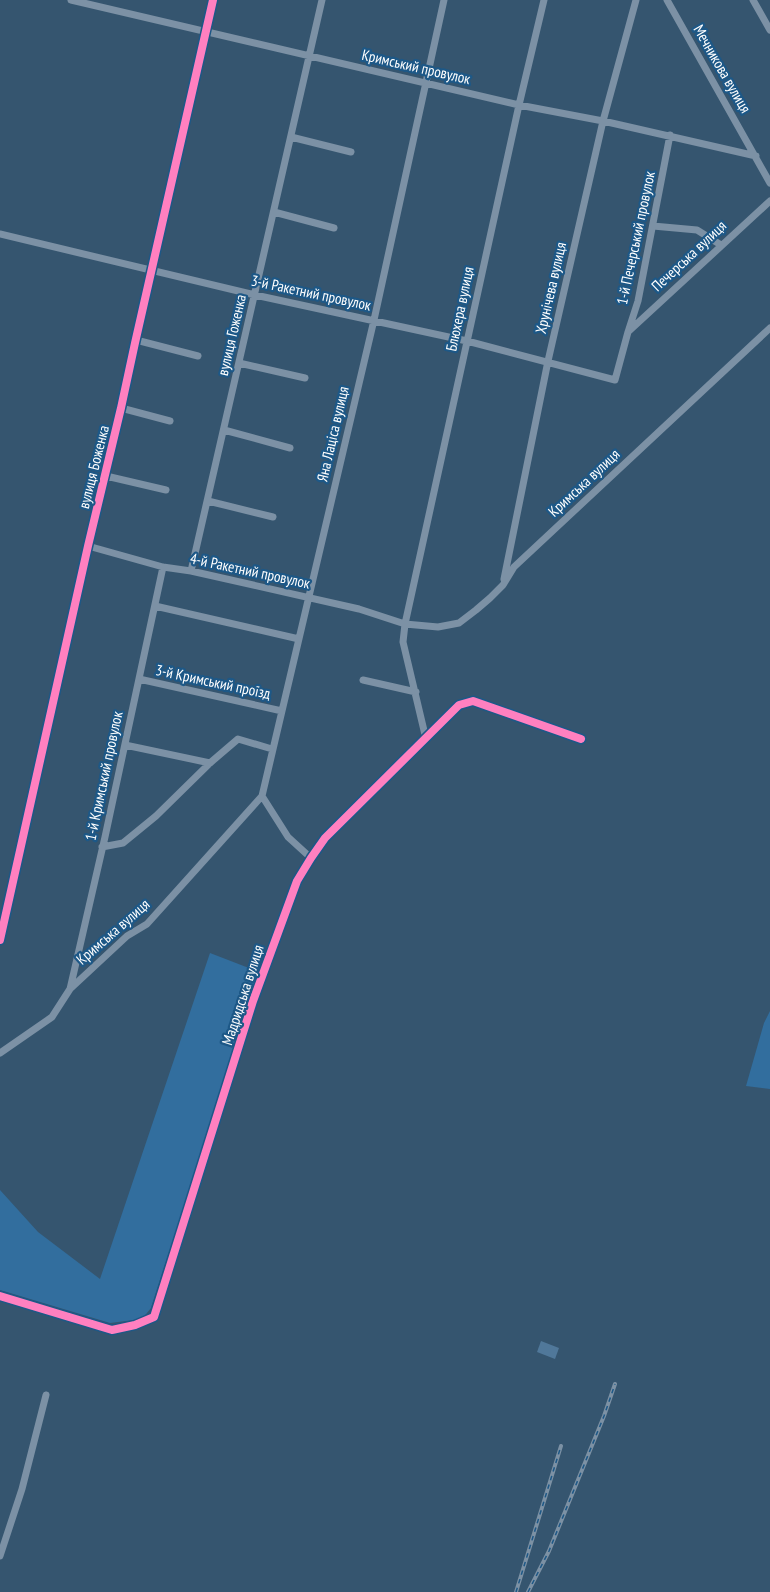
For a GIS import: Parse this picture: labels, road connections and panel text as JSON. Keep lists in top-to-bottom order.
{
  "streets": {
    "street": [
      "Кримський провулок",
      "Мечникова вулиця",
      "1-й Печерський провулок",
      "Печерська вулиця",
      "Хрунічева вулиця",
      "3-й Ракетний провулок",
      "Блюхера вулиця",
      "вулиця Гоженка",
      "Яна Лаціса вулиця",
      "вулиця Боженка",
      "Кримська вулиця",
      "4-й Ракетний провулок",
      "3-й Кримський проїзд",
      "1-й Кримський провулок",
      "Мадридська вулиця"
    ]
  },
  "crossings": [
    ["Кримський провулок", "Мечникова вулиця"],
    ["Кримський провулок", "1-й Печерський провулок"],
    ["Кримський провулок", "Хрунічева вулиця"],
    ["Кримський провулок", "Блюхера вулиця"],
    ["Кримський провулок", "вулиця Гоженка"],
    ["Кримський провулок", "Яна Лаціса вулиця"],
    ["Кримський провулок", "вулиця Боженка"],
    ["1-й Печерський провулок", "Печерська вулиця"],
    ["1-й Печерський провулок", "3-й Ракетний провулок"],
    ["Хрунічева вулиця", "3-й Ракетний провулок"],
    ["Хрунічева вулиця", "Кримська вулиця"],
    ["3-й Ракетний провулок", "Блюхера вулиця"],
    ["3-й Ракетний провулок", "вулиця Гоженка"],
    ["3-й Ракетний провулок", "Яна Лаціса вулиця"],
    ["3-й Ракетний провулок", "вулиця Боженка"],
    ["Блюхера вулиця", "Кримська вулиця"],
    ["Блюхера вулиця", "4-й Ракетний провулок"],
    ["Блюхера вулиця", "Мадридська вулиця"],
    ["вулиця Гоженка", "4-й Ракетний провулок"],
    ["Яна Лаціса вулиця", "Кримська вулиця"],
    ["Яна Лаціса вулиця", "4-й Ракетний провулок"],
    ["Яна Лаціса вулиця", "3-й Кримський проїзд"],
    ["вулиця Боженка", "4-й Ракетний провулок"],
    ["Кримська вулиця", "4-й Ракетний провулок"],
    ["Кримська вулиця", "1-й Кримський провулок"],
    ["4-й Ракетний провулок", "1-й Кримський провулок"],
    ["3-й Кримський проїзд", "1-й Кримський провулок"]
  ]
}
